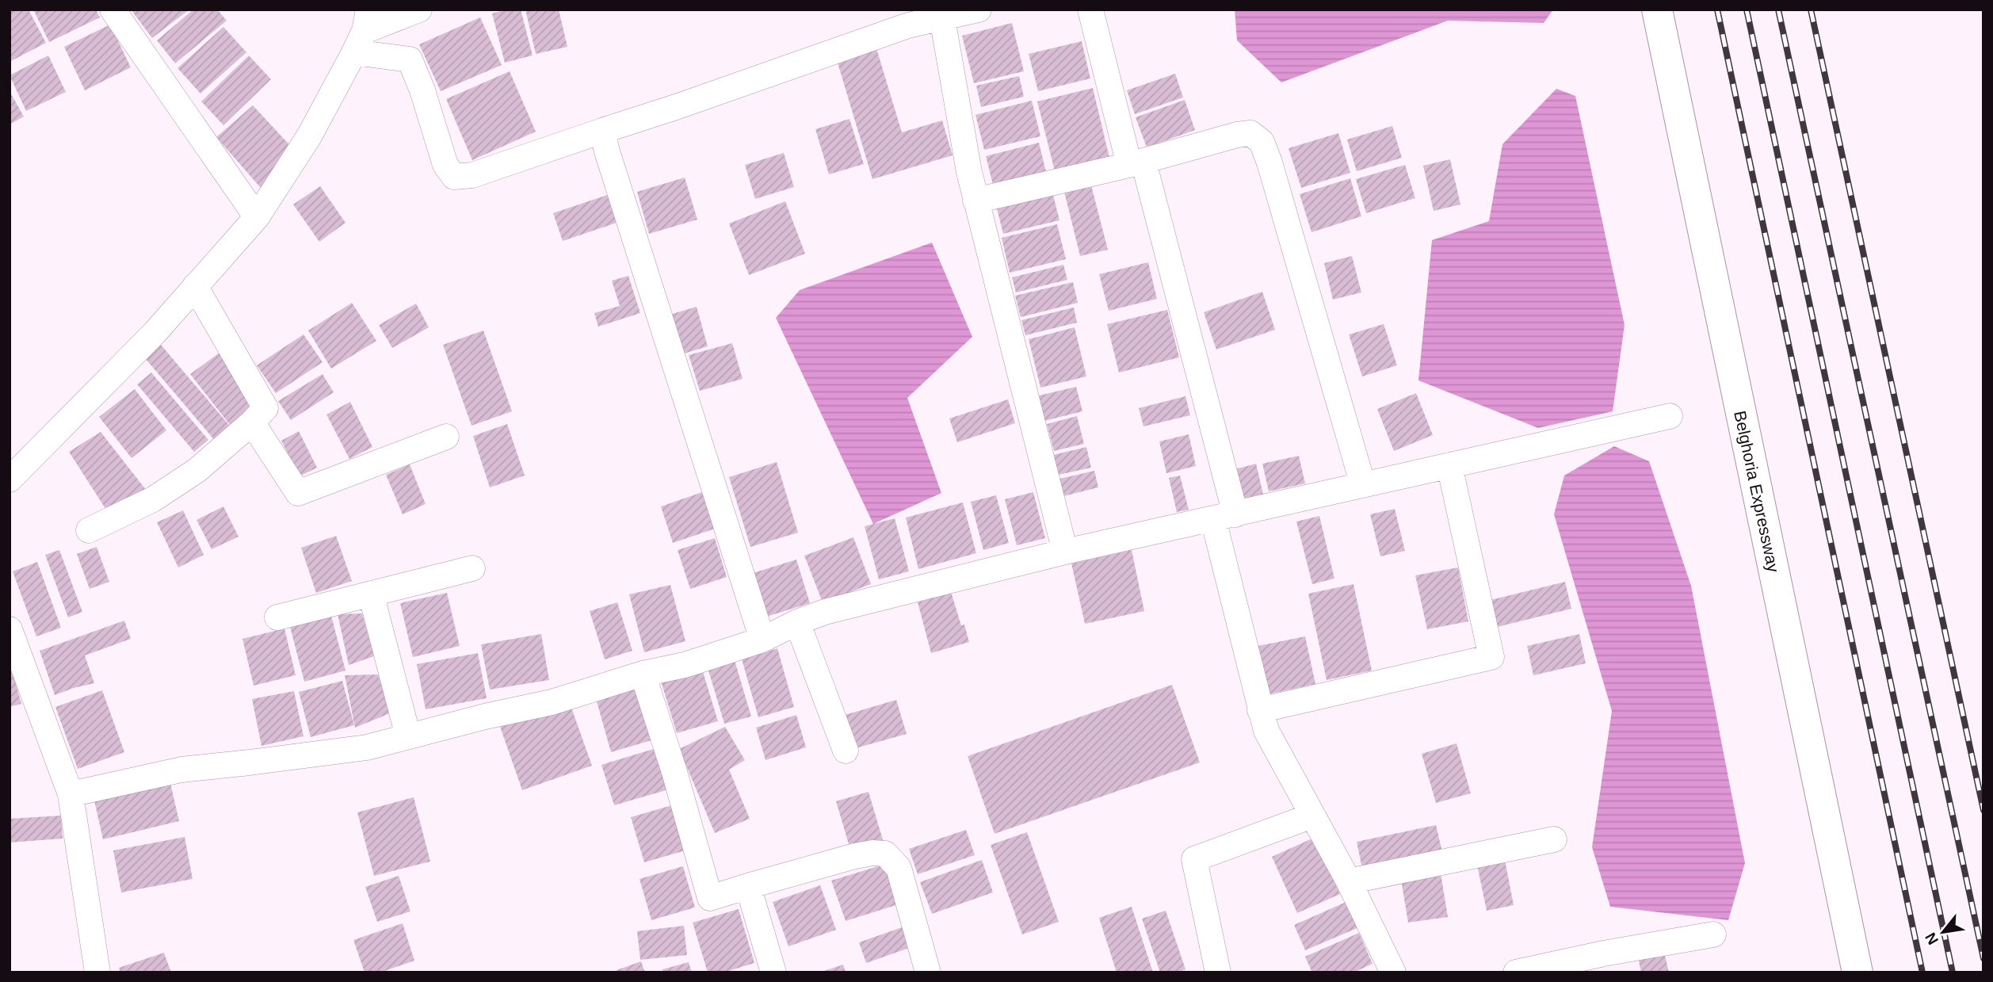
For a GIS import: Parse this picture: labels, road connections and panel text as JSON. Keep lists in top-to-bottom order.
{
  "streets": {
    "highway": ["Belghoria Expressway"]
  },
  "north": "bottom left"
}
